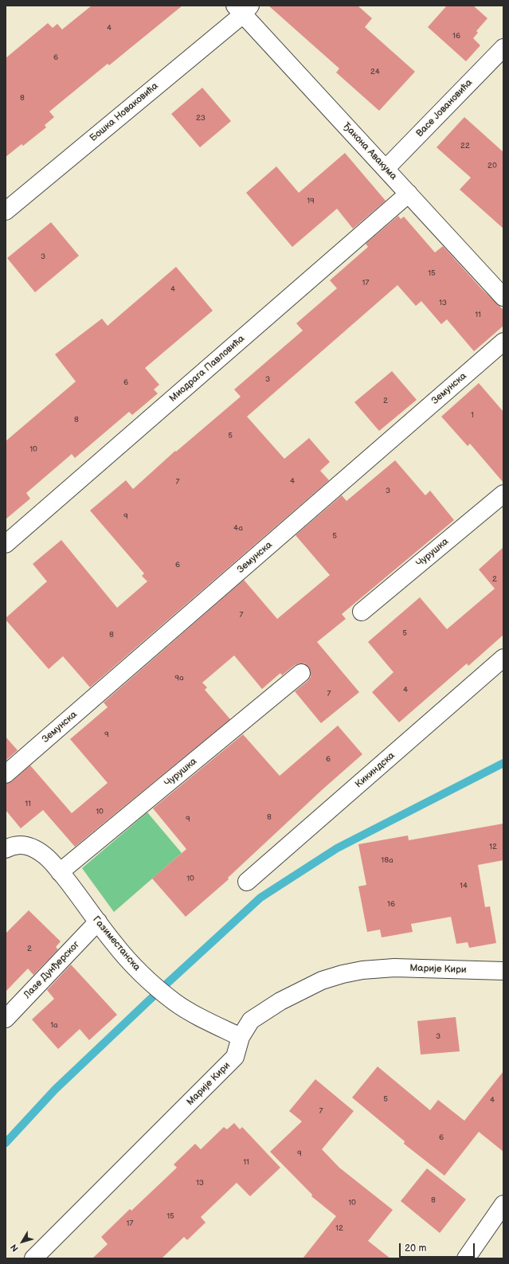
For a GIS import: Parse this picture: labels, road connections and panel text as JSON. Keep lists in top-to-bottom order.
{
  "streets": {
    "street": [
      "Васе Јовановића",
      "Бошка Новаковића",
      "Ђакона Авакума",
      "Миодрага Павловића",
      "Земунска",
      "Чурушка",
      "Кикиндска",
      "Газиместанска",
      "Марије Кири",
      "Лазе Дунђерског"
    ]
  },
  "crossings": [
    ["Васе Јовановића", "Ђакона Авакума"],
    ["Бошка Новаковића", "Ђакона Авакума"],
    ["Ђакона Авакума", "Миодрага Павловића"],
    ["Чурушка", "Газиместанска"],
    ["Газиместанска", "Марије Кири"],
    ["Газиместанска", "Лазе Дунђерског"]
  ],
  "house_numbers": [
    "4",
    "16",
    "6",
    "24",
    "8",
    "23",
    "22",
    "20",
    "19",
    "3",
    "15",
    "17",
    "4",
    "13",
    "11",
    "3",
    "6",
    "2",
    "1",
    "8",
    "5",
    "10",
    "4",
    "7",
    "3",
    "9",
    "4a",
    "5",
    "6",
    "2",
    "7",
    "5",
    "8",
    "9a",
    "4",
    "7",
    "9",
    "6",
    "11",
    "10",
    "8",
    "9",
    "12",
    "18a",
    "10",
    "14",
    "16",
    "2",
    "1a",
    "3",
    "5",
    "4",
    "7",
    "6",
    "9",
    "11",
    "13",
    "8",
    "10",
    "15",
    "17",
    "12"
  ],
  "scale_bar": "20 m",
  "north": "bottom left"
}
